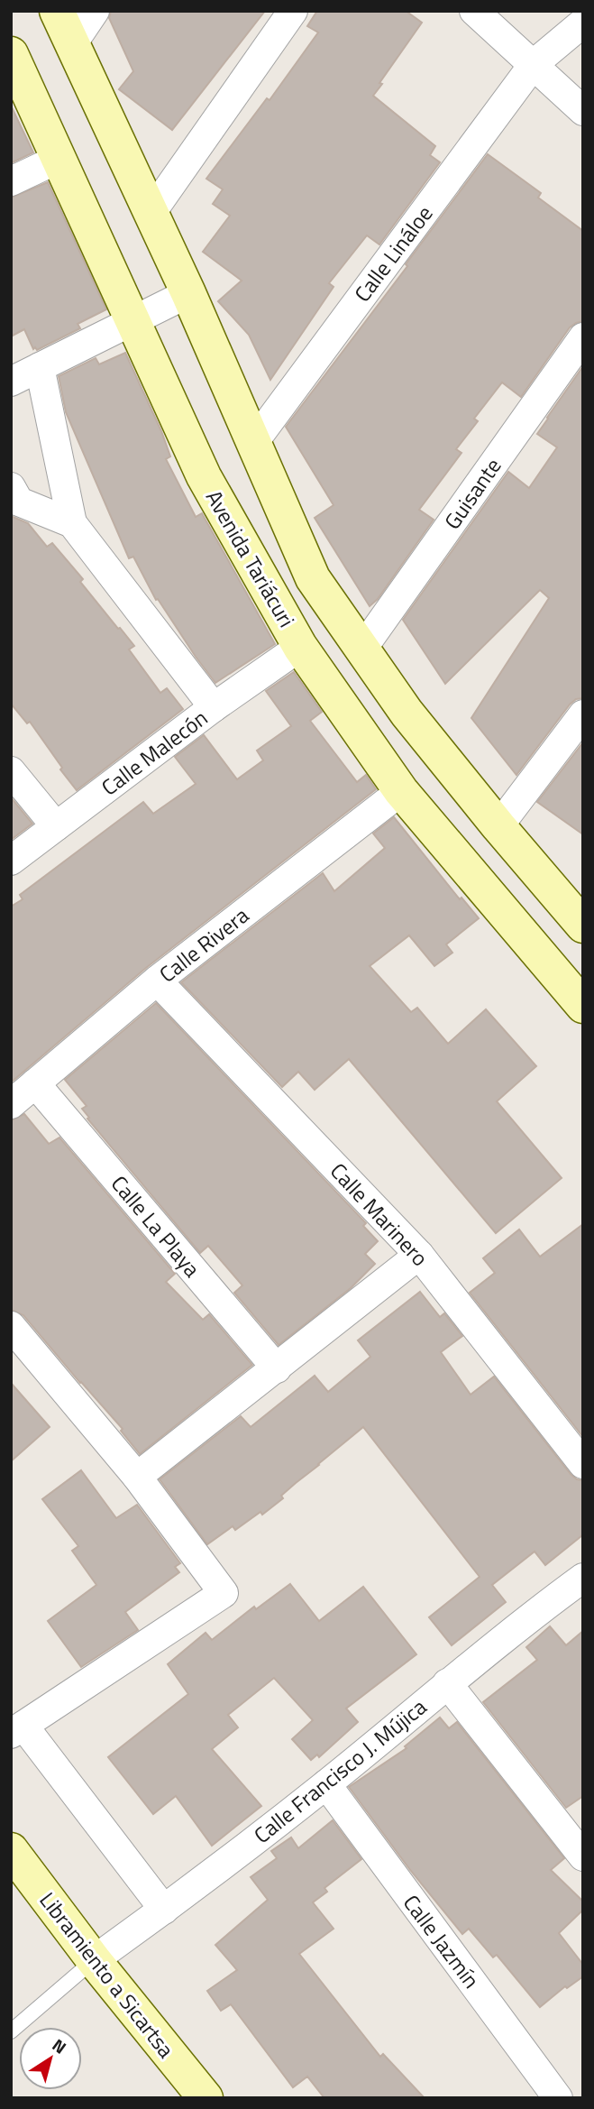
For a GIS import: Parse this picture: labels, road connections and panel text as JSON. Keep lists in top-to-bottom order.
{
  "streets": {
    "street": [
      "Calle Lináloe",
      "Guisante",
      "Avenida Tariácuri",
      "Calle Malecón",
      "Calle Rivera",
      "Calle Marinero",
      "Calle La Playa",
      "Calle Francisco J. Mújica",
      "Calle Jazmín",
      "Libramiento a Sicartsa"
    ]
  },
  "crossings": [
    ["Calle Lináloe", "Avenida Tariácuri"],
    ["Guisante", "Avenida Tariácuri"],
    ["Avenida Tariácuri", "Calle Malecón"],
    ["Avenida Tariácuri", "Calle Rivera"],
    ["Calle Rivera", "Calle Marinero"],
    ["Calle Rivera", "Calle La Playa"],
    ["Calle Francisco J. Mújica", "Calle Jazmín"],
    ["Calle Francisco J. Mújica", "Libramiento a Sicartsa"]
  ],
  "north": "top right"
}
